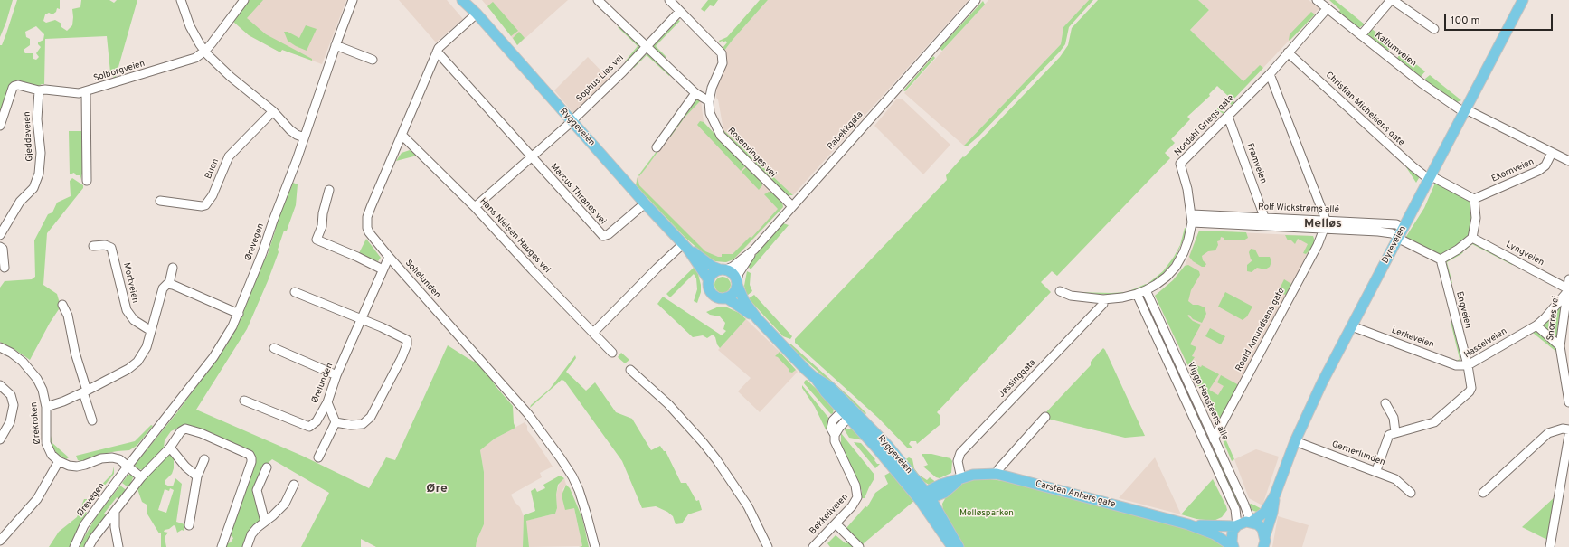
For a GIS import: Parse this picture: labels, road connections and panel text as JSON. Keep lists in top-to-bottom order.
{
  "streets": {
    "main road": ["Ryggeveien", "Dyreveien", "Carsten Ankers gate"],
    "street": [
      "Kallumveien",
      "Solborgveien",
      "Sophus Lies vei",
      "Christian Michelsens gate",
      "Nordahl Griegs gate",
      "Rabekkgata",
      "Gjeddeveien",
      "Rosenvinges vei",
      "Framveien",
      "Buen",
      "Ekornveien",
      "Marcus Thranes vei",
      "Rolf Wickstrøms allé",
      "Hans Nielsen Hauges vei",
      "Ørevegen",
      "Lyngveien",
      "Solielunden",
      "Mortveien",
      "Engveien",
      "Snorres vei",
      "Roald Amundsens gate",
      "Lerkeveien",
      "Hasselveien",
      "Jøssinggata",
      "Ørelunden",
      "Viggo Hansteens alle",
      "Ørekroken",
      "Gernerlunden",
      "Bekkeliveien"
    ]
  },
  "crossings": [
    ["Kallumveien", "Nordahl Griegs gate"],
    ["Kallumveien", "Ekornveien"],
    ["Kallumveien", "Dyreveien"],
    ["Solborgveien", "Gjeddeveien"],
    ["Sophus Lies vei", "Ryggeveien"],
    ["Sophus Lies vei", "Rosenvinges vei"],
    ["Sophus Lies vei", "Marcus Thranes vei"],
    ["Christian Michelsens gate", "Nordahl Griegs gate"],
    ["Christian Michelsens gate", "Ekornveien"],
    ["Christian Michelsens gate", "Dyreveien"],
    ["Nordahl Griegs gate", "Framveien"],
    ["Nordahl Griegs gate", "Rolf Wickstrøms allé"],
    ["Nordahl Griegs gate", "Jøssinggata"],
    ["Nordahl Griegs gate", "Viggo Hansteens alle"],
    ["Ryggeveien", "Rabekkgata"],
    ["Ryggeveien", "Marcus Thranes vei"],
    ["Ryggeveien", "Solielunden"],
    ["Ryggeveien", "Carsten Ankers gate"],
    ["Ryggeveien", "Bekkeliveien"],
    ["Rabekkgata", "Rosenvinges vei"],
    ["Framveien", "Rolf Wickstrøms allé"],
    ["Marcus Thranes vei", "Solielunden"],
    ["Rolf Wickstrøms allé", "Dyreveien"],
    ["Rolf Wickstrøms allé", "Roald Amundsens gate"],
    ["Hans Nielsen Hauges vei", "Solielunden"],
    ["Dyreveien", "Lerkeveien"],
    ["Dyreveien", "Viggo Hansteens alle"],
    ["Dyreveien", "Gernerlunden"],
    ["Dyreveien", "Carsten Ankers gate"],
    ["Lyngveien", "Snorres vei"],
    ["Lyngveien", "Hasselveien"],
    ["Solielunden", "Ørelunden"],
    ["Engveien", "Lerkeveien"],
    ["Engveien", "Hasselveien"],
    ["Snorres vei", "Hasselveien"],
    ["Roald Amundsens gate", "Viggo Hansteens alle"],
    ["Lerkeveien", "Hasselveien"],
    ["Jøssinggata", "Carsten Ankers gate"],
    ["Viggo Hansteens alle", "Carsten Ankers gate"]
  ],
  "districts": ["Melløs", "Øre"],
  "parks": ["Melløsparken"],
  "scale_bar": "100 m"
}
